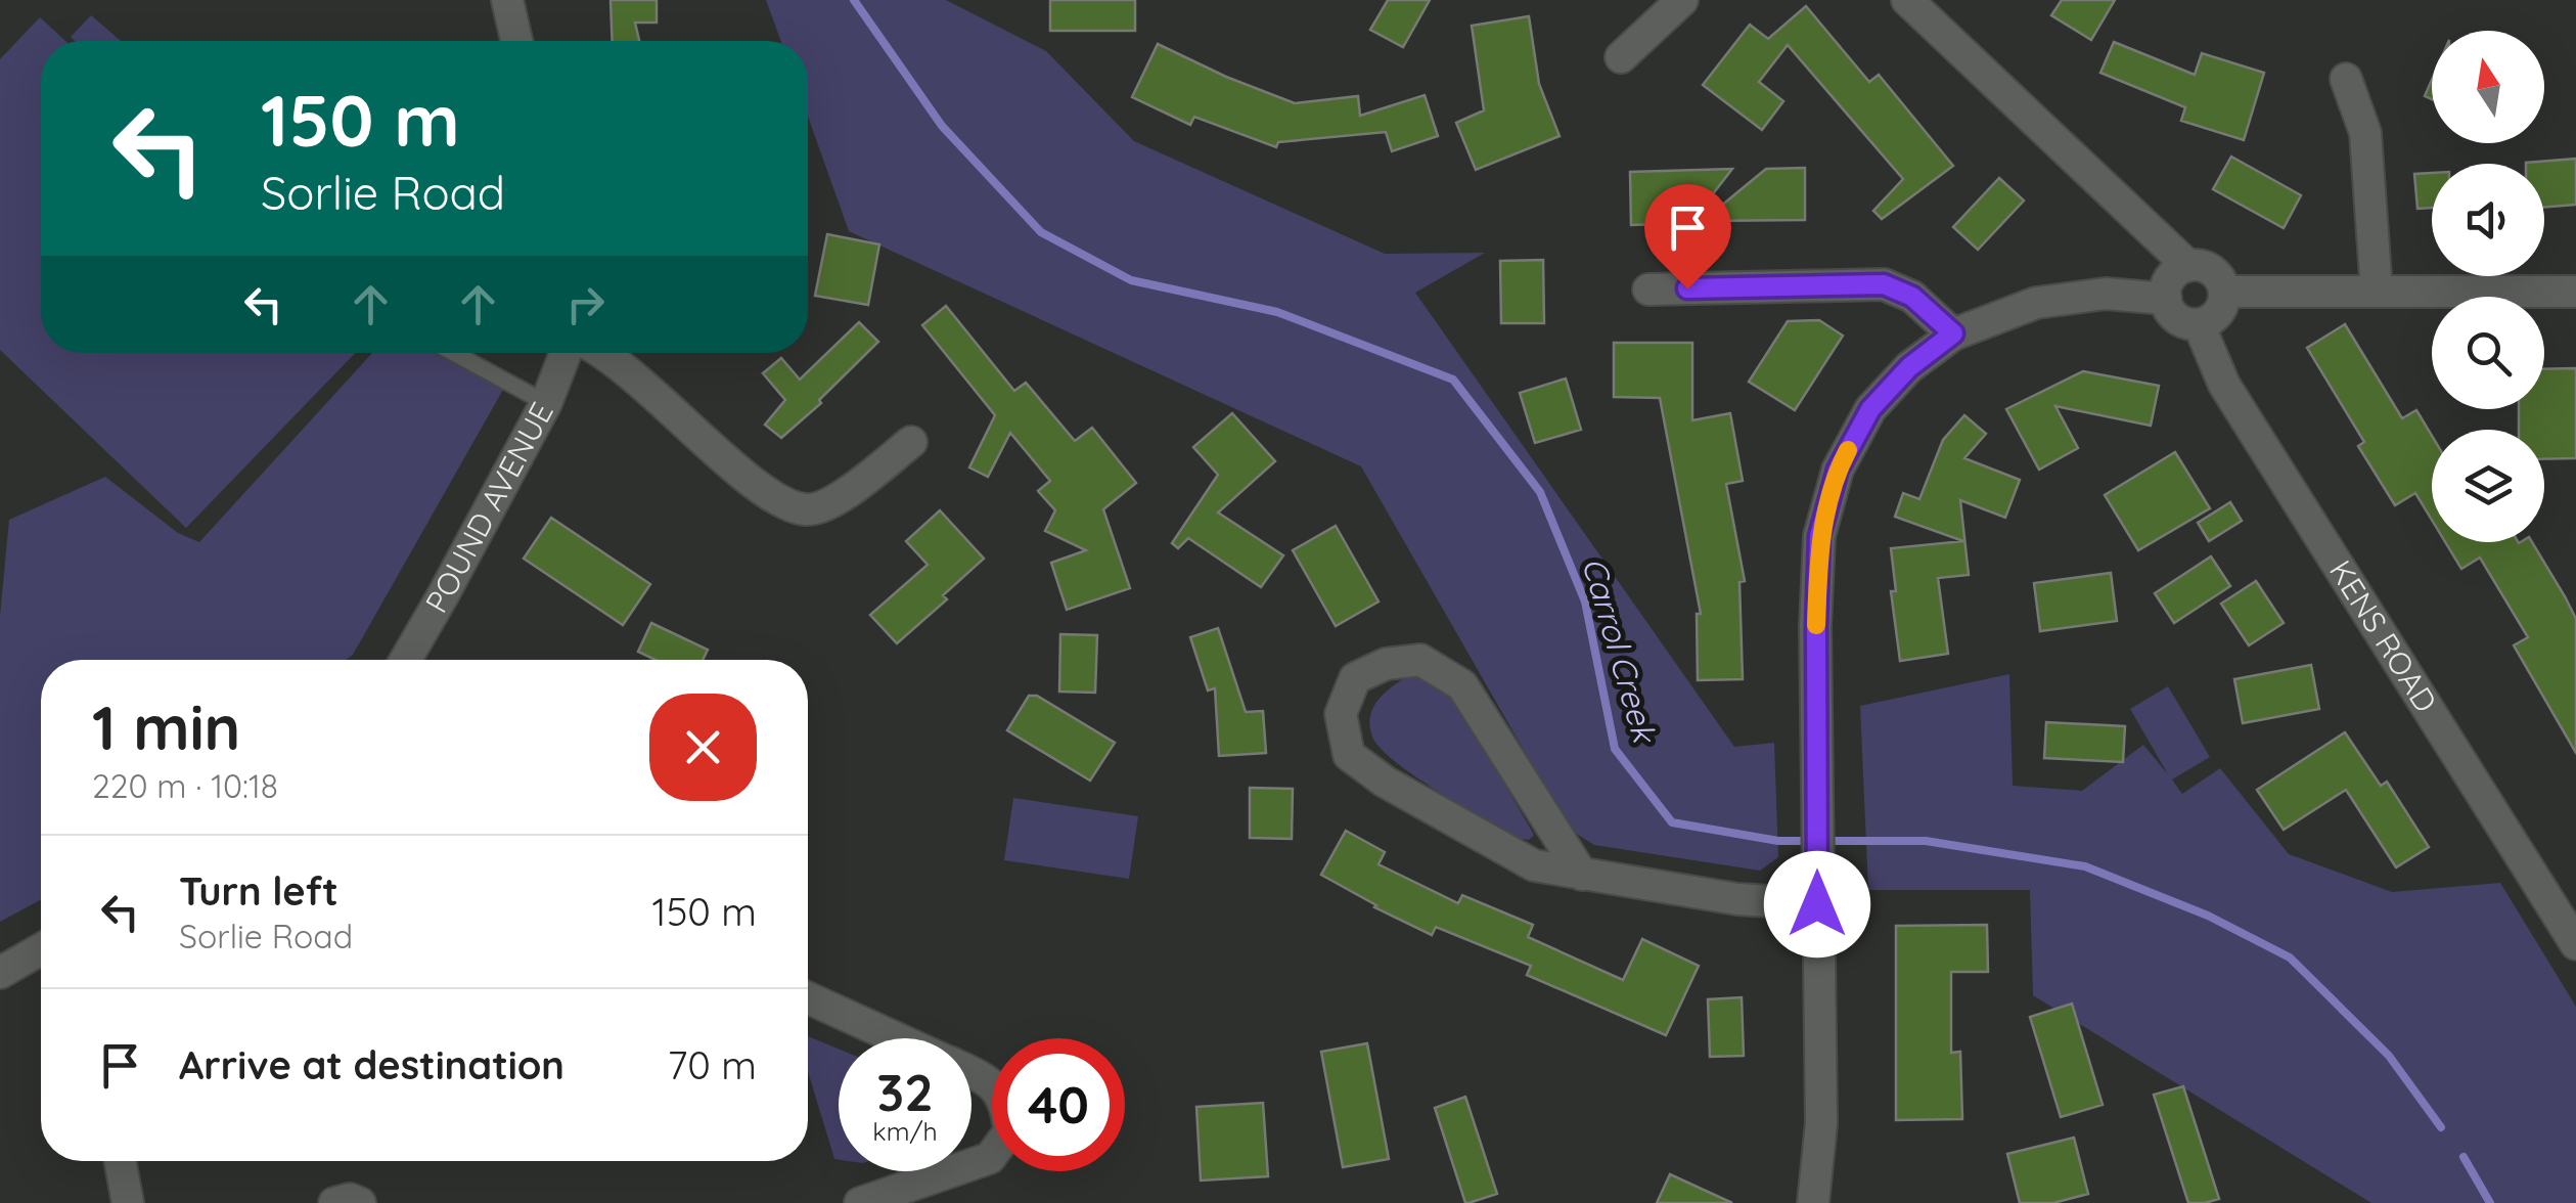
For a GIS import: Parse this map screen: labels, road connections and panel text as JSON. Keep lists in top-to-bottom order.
{
  "streets": {
    "street": ["POUND AVENUE", "KENS ROAD"]
  },
  "water": ["Carrol Creek"],
  "north": "top",
  "page": {
    "turn": ["150 m", "Sorlie Road"],
    "heading": ["1 min", "220 m · 10:18"],
    "list": [
      {
        "name": "Turn left",
        "note": "Sorlie Road",
        "value": "150 m"
      },
      {
        "name": "Arrive at destination",
        "value": "70 m"
      }
    ],
    "speed": "32 km/h",
    "limit": "40"
  }
}
